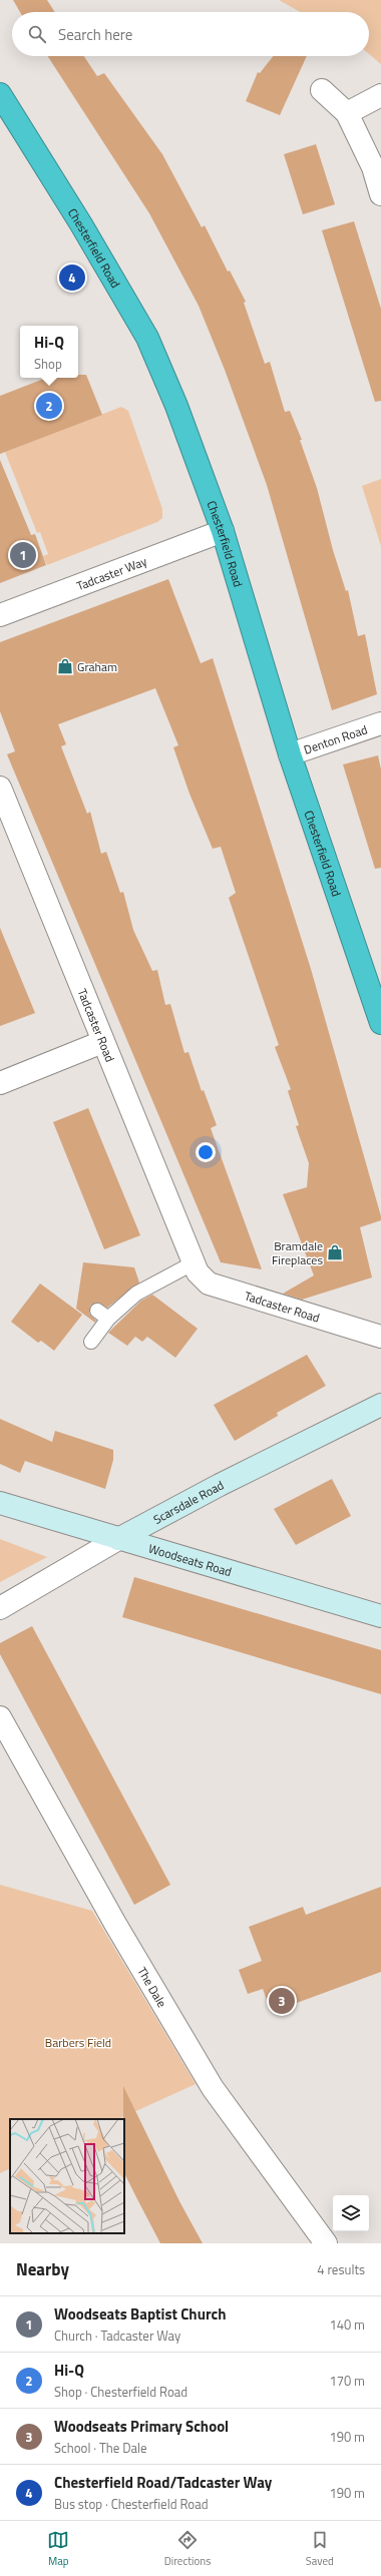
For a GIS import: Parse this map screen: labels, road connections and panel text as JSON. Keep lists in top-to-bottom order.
{
  "streets": {
    "highway": ["Chesterfield Road"],
    "street": [
      "Tadcaster Way",
      "Denton Road",
      "Tadcaster Road",
      "Scarsdale Road",
      "Woodseats Road",
      "The Dale"
    ]
  },
  "crossings": [
    ["Chesterfield Road", "Tadcaster Way"],
    ["Chesterfield Road", "Denton Road"],
    ["Scarsdale Road", "Woodseats Road"]
  ],
  "parks": ["Barbers Field"],
  "places": {
    "shop": ["Graham", "Bramdale Fireplaces"]
  },
  "page": {
    "search": "Search here",
    "pins": [
      "4",
      "2",
      "1",
      "3"
    ],
    "popup": ["Hi-Q", "Shop"],
    "heading": ["Nearby", "4 results"],
    "list": [
      {
        "mark": "1",
        "name": "Woodseats Baptist Church",
        "note": "Church · Tadcaster Way",
        "value": "140 m"
      },
      {
        "mark": "2",
        "name": "Hi-Q",
        "note": "Shop · Chesterfield Road",
        "value": "170 m"
      },
      {
        "mark": "3",
        "name": "Woodseats Primary School",
        "note": "School · The Dale",
        "value": "190 m"
      },
      {
        "mark": "4",
        "name": "Chesterfield Road/Tadcaster Way",
        "note": "Bus stop · Chesterfield Road",
        "value": "190 m"
      }
    ],
    "nav": ["Map", "Directions", "Saved"]
  }
}
